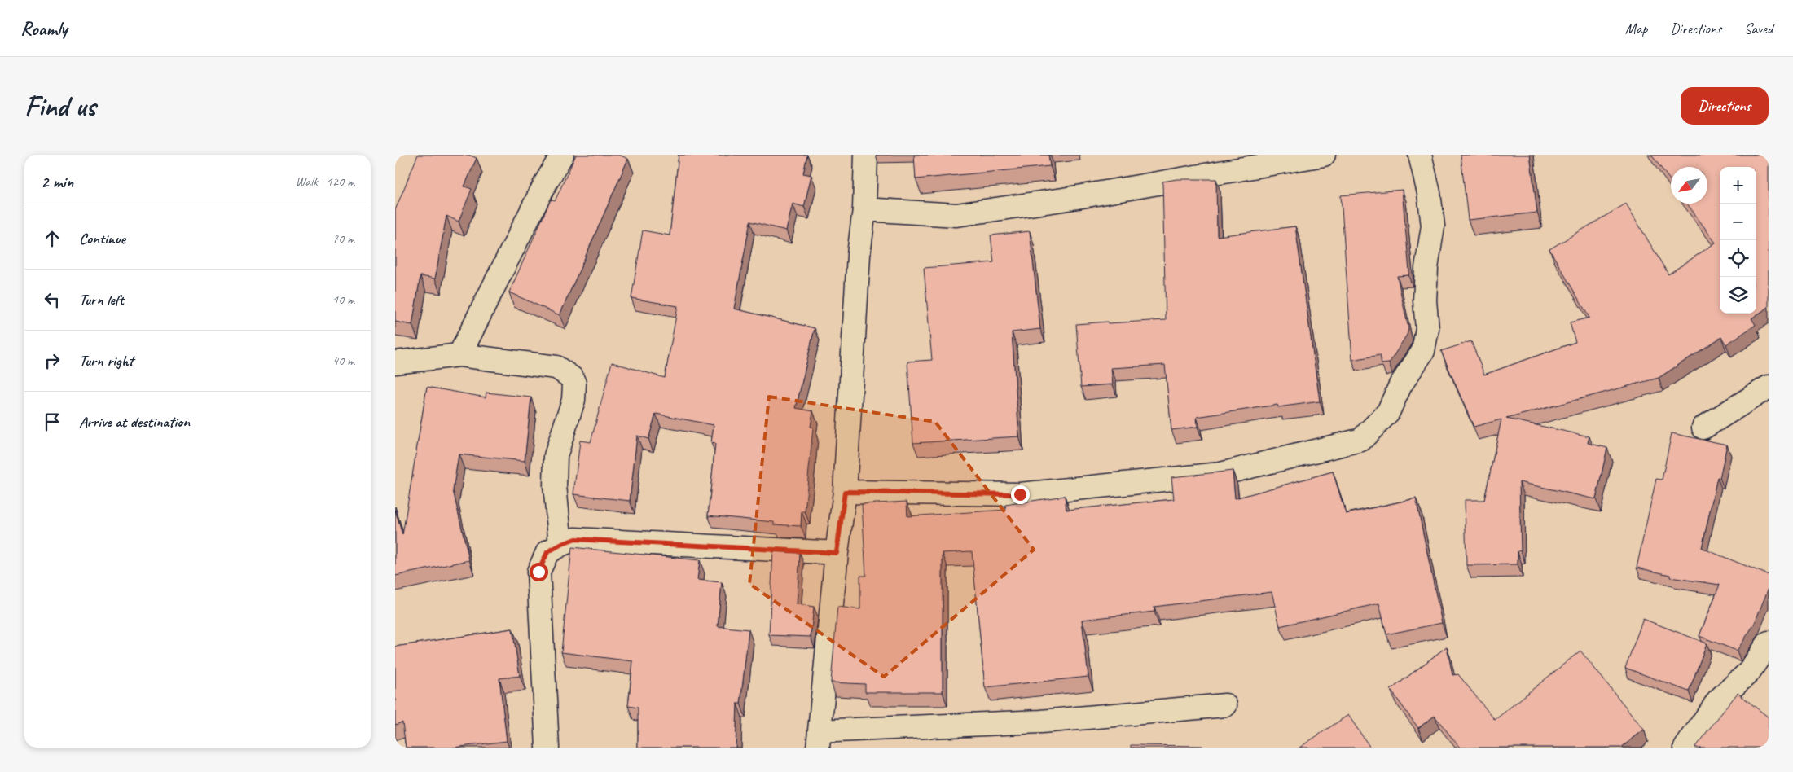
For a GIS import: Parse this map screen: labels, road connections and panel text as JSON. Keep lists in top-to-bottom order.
{
  "north": "bottom left",
  "page": {
    "header": "Roamly",
    "nav": ["Map", "Directions", "Saved"],
    "buttons": "Directions",
    "title": "Find us",
    "heading": ["2 min", "Walk · 120 m"],
    "map_buttons": ["+", "−"],
    "list": [
      ["Continue", "70 m"],
      ["Turn left", "10 m"],
      ["Turn right", "40 m"],
      "Arrive at destination"
    ]
  }
}
